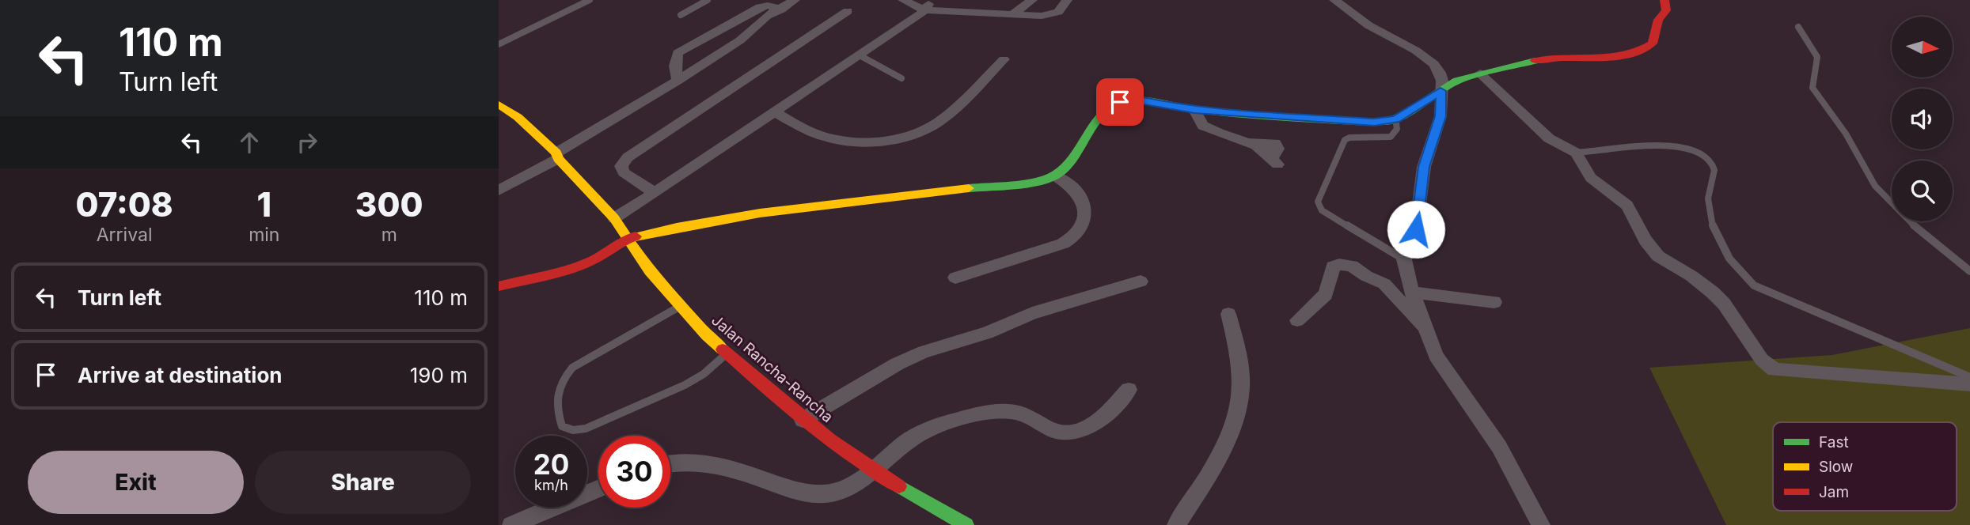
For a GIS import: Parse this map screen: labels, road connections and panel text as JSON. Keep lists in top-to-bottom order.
{
  "streets": {
    "street": ["Jalan Rancha-Rancha"]
  },
  "legend": ["Fast", "Slow", "Jam"],
  "north": "right",
  "page": {
    "turn": ["110 m", "Turn left"],
    "eta": [
      "07:08",
      "Arrival",
      "1",
      "min",
      "300",
      "m"
    ],
    "list": [
      {
        "name": "Turn left",
        "value": "110 m"
      },
      {
        "name": "Arrive at destination",
        "value": "190 m"
      }
    ],
    "speed": "20 km/h",
    "limit": "30",
    "buttons": ["Exit", "Share"]
  }
}
